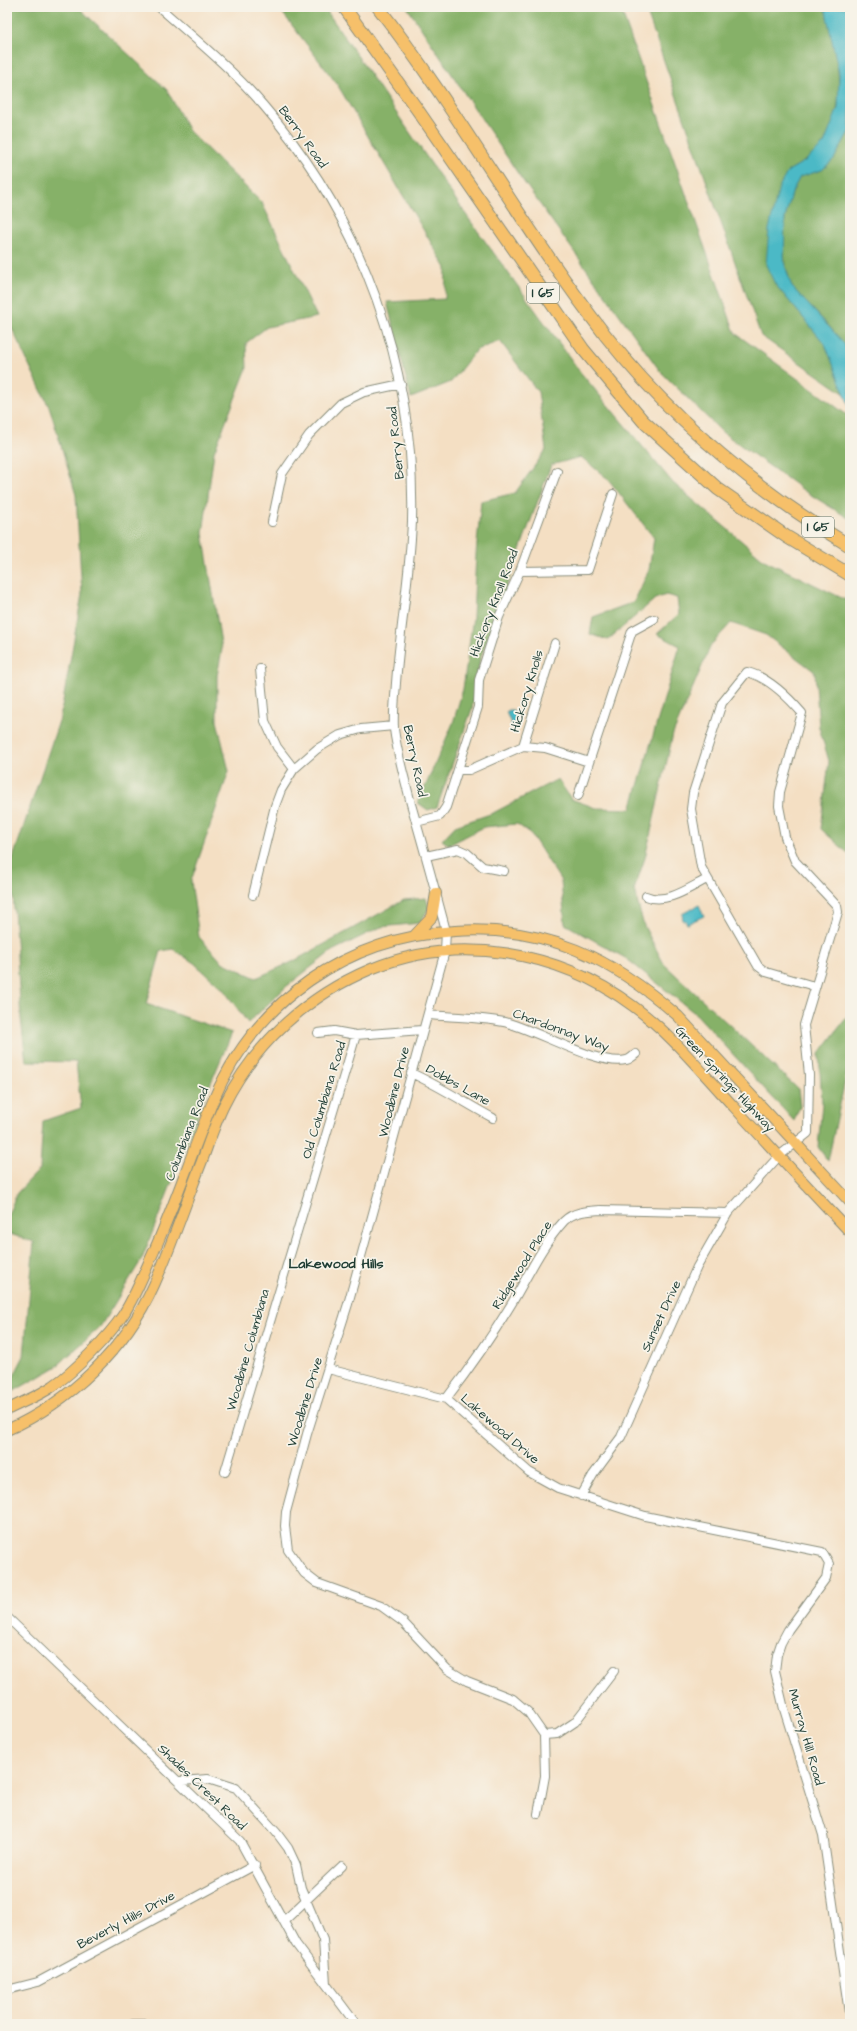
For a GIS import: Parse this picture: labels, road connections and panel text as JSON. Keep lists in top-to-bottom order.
{
  "streets": {
    "highway": ["I 65"],
    "main road": ["Green Springs Highway", "Columbiana Road"],
    "street": [
      "Berry Road",
      "Hickory Knoll Road",
      "Hickory Knolls",
      "Chardonnay Way",
      "Dobbs Lane",
      "Woodbine Drive",
      "Old Columbiana Road",
      "Ridgewood Place",
      "Sunset Drive",
      "Woodbine Columbiana",
      "Lakewood Drive",
      "Murray Hill Road",
      "Shades Crest Road",
      "Beverly Hills Drive"
    ]
  },
  "crossings": [
    ["Berry Road", "Green Springs Highway"],
    ["Berry Road", "Woodbine Drive"],
    ["Berry Road", "Columbiana Road"],
    ["Hickory Knoll Road", "Hickory Knolls"],
    ["Chardonnay Way", "Woodbine Drive"],
    ["Green Springs Highway", "Woodbine Drive"],
    ["Green Springs Highway", "Columbiana Road"],
    ["Green Springs Highway", "Sunset Drive"],
    ["Dobbs Lane", "Woodbine Drive"],
    ["Woodbine Drive", "Old Columbiana Road"],
    ["Woodbine Drive", "Columbiana Road"],
    ["Woodbine Drive", "Lakewood Drive"],
    ["Old Columbiana Road", "Woodbine Columbiana"],
    ["Ridgewood Place", "Sunset Drive"],
    ["Ridgewood Place", "Lakewood Drive"],
    ["Sunset Drive", "Lakewood Drive"],
    ["Lakewood Drive", "Murray Hill Road"],
    ["Shades Crest Road", "Beverly Hills Drive"]
  ],
  "districts": ["Lakewood Hills"]
}
